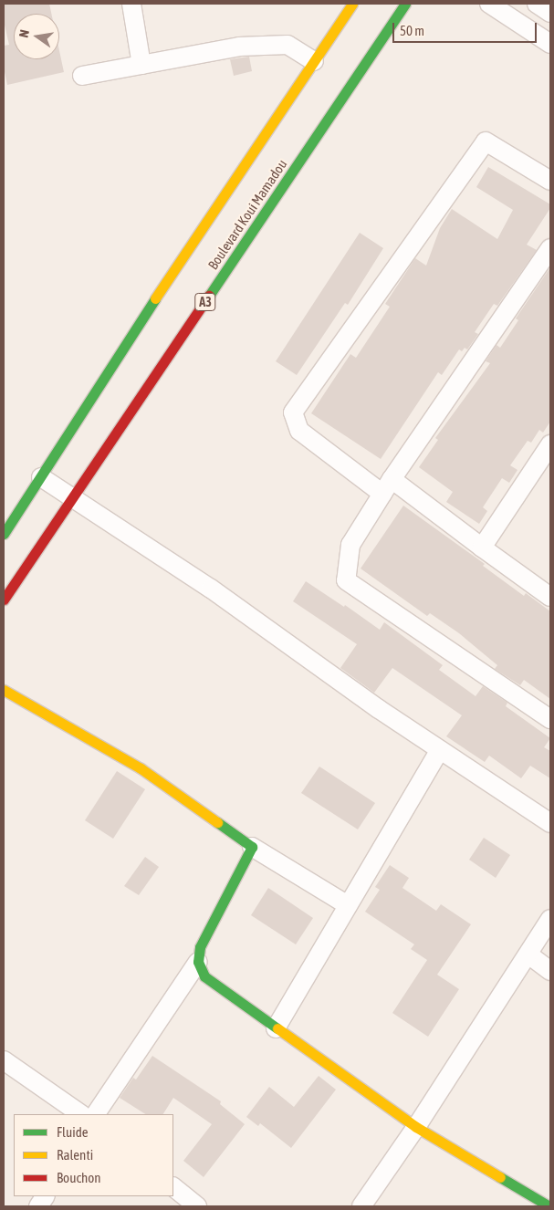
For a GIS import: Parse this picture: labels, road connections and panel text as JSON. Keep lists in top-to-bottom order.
{
  "streets": {
    "main road": ["Boulevard Koui Mamadou", "A3"]
  },
  "legend": ["Fluide", "Ralenti", "Bouchon"],
  "scale_bar": "50 m",
  "north": "left"
}
